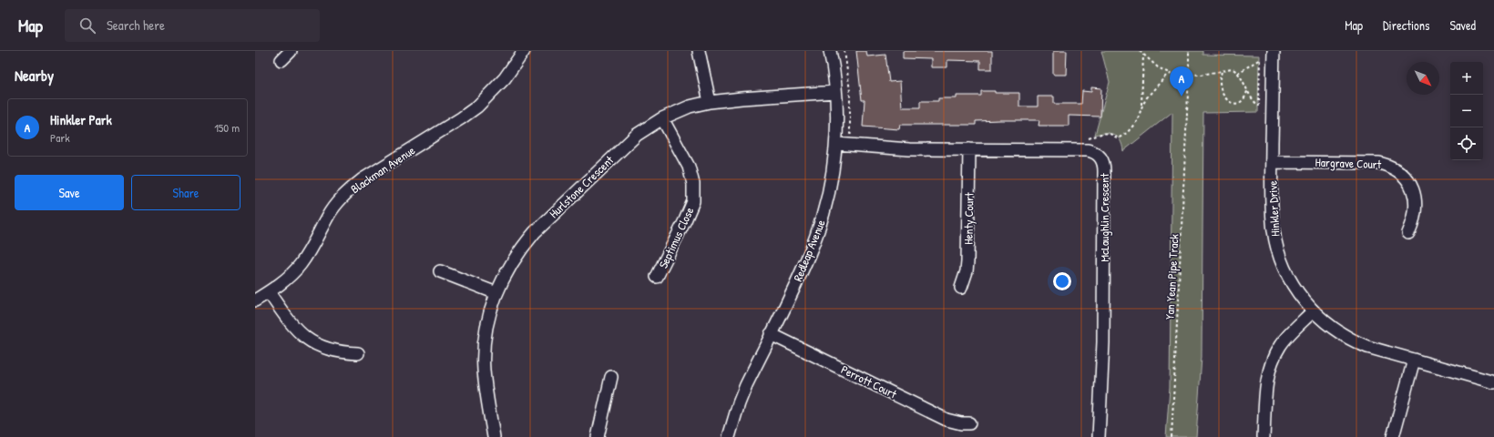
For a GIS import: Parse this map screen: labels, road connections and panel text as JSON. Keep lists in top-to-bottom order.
{
  "streets": {
    "street": [
      "Hargrave Court",
      "Blackman Avenue",
      "Hurlstone Crescent",
      "Hinkler Drive",
      "McLaughlin Crescent",
      "Henty Court",
      "Septimus Close",
      "Redleap Avenue",
      "Perrott Court"
    ],
    "path": ["Yan Yean Pipe Track"]
  },
  "crossings": [
    ["Hargrave Court", "Hinkler Drive"],
    ["Hurlstone Crescent", "Septimus Close"],
    ["Hurlstone Crescent", "Redleap Avenue"],
    ["McLaughlin Crescent", "Henty Court"],
    ["McLaughlin Crescent", "Redleap Avenue"],
    ["Redleap Avenue", "Perrott Court"]
  ],
  "north": "bottom right",
  "page": {
    "header": "Map",
    "search": "Search here",
    "nav": ["Map", "Directions", "Saved"],
    "heading": "Nearby",
    "map_buttons": ["+", "−"],
    "pins": "A",
    "list": [
      {
        "mark": "A",
        "name": "Hinkler Park",
        "note": "Park",
        "value": "150 m"
      }
    ],
    "buttons": ["Save", "Share"]
  }
}
